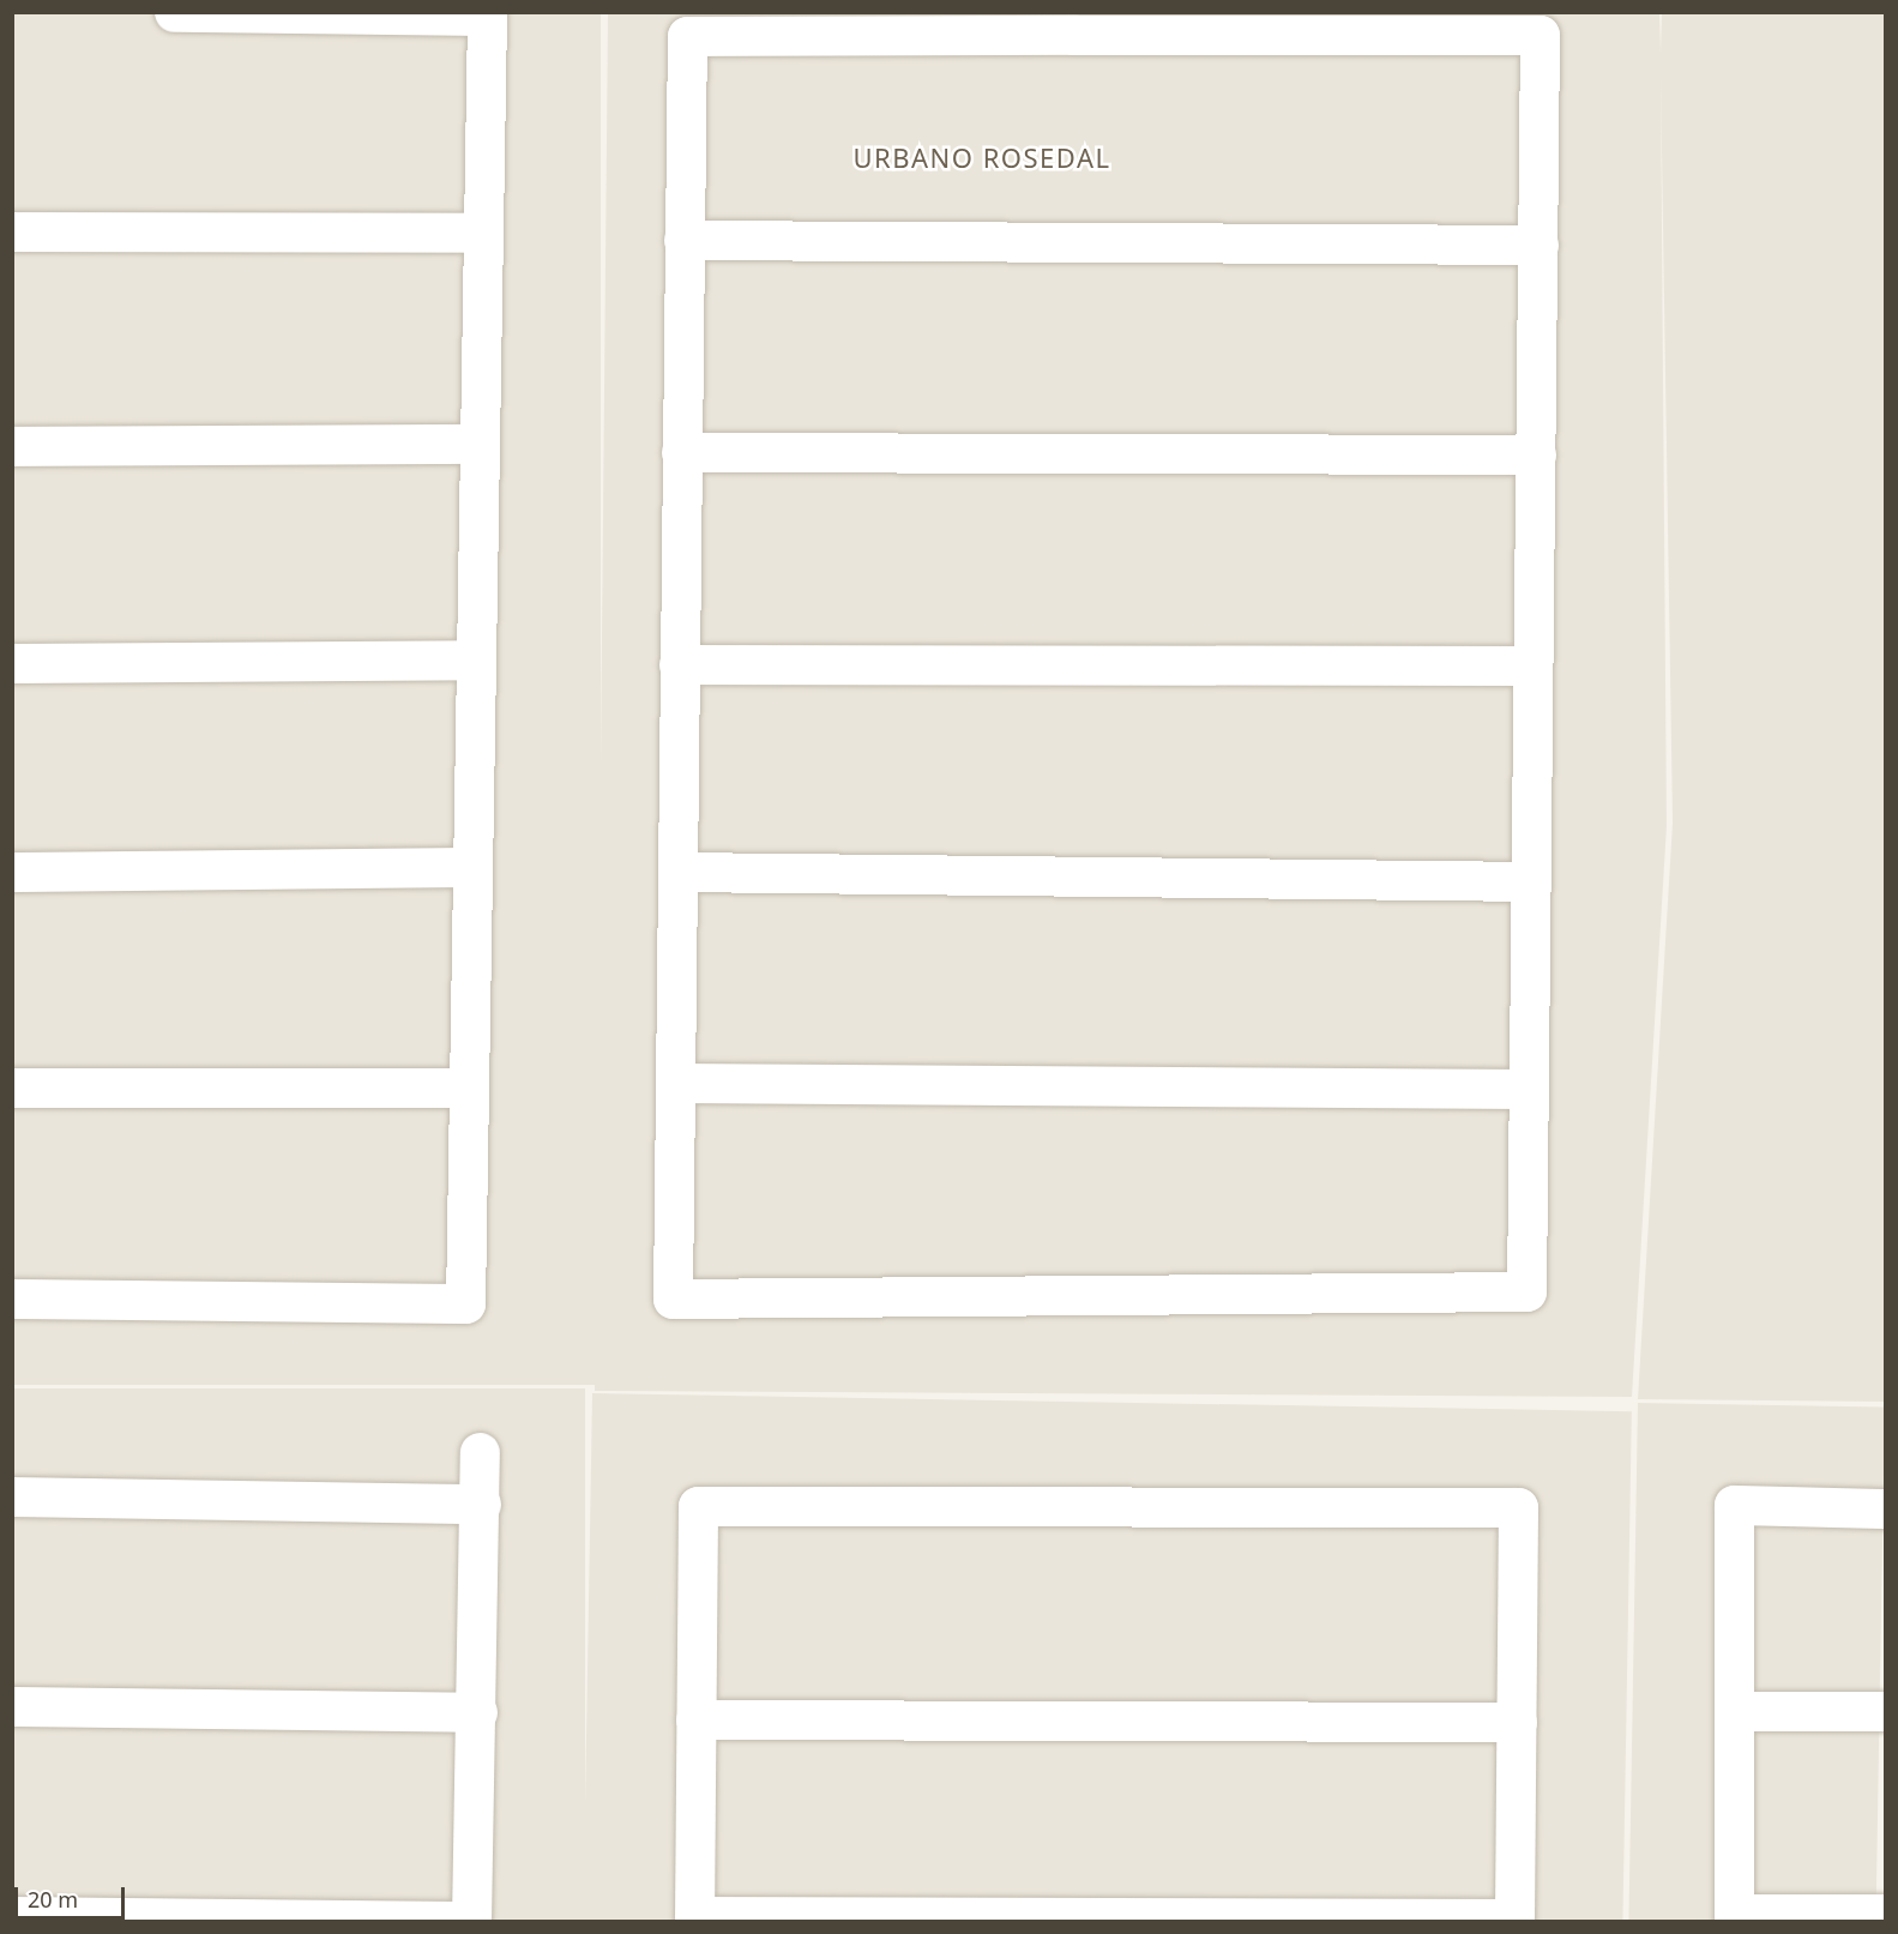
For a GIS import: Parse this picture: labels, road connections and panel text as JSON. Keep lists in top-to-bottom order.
{
  "districts": ["URBANO ROSEDAL"],
  "scale_bar": "20 m"
}
